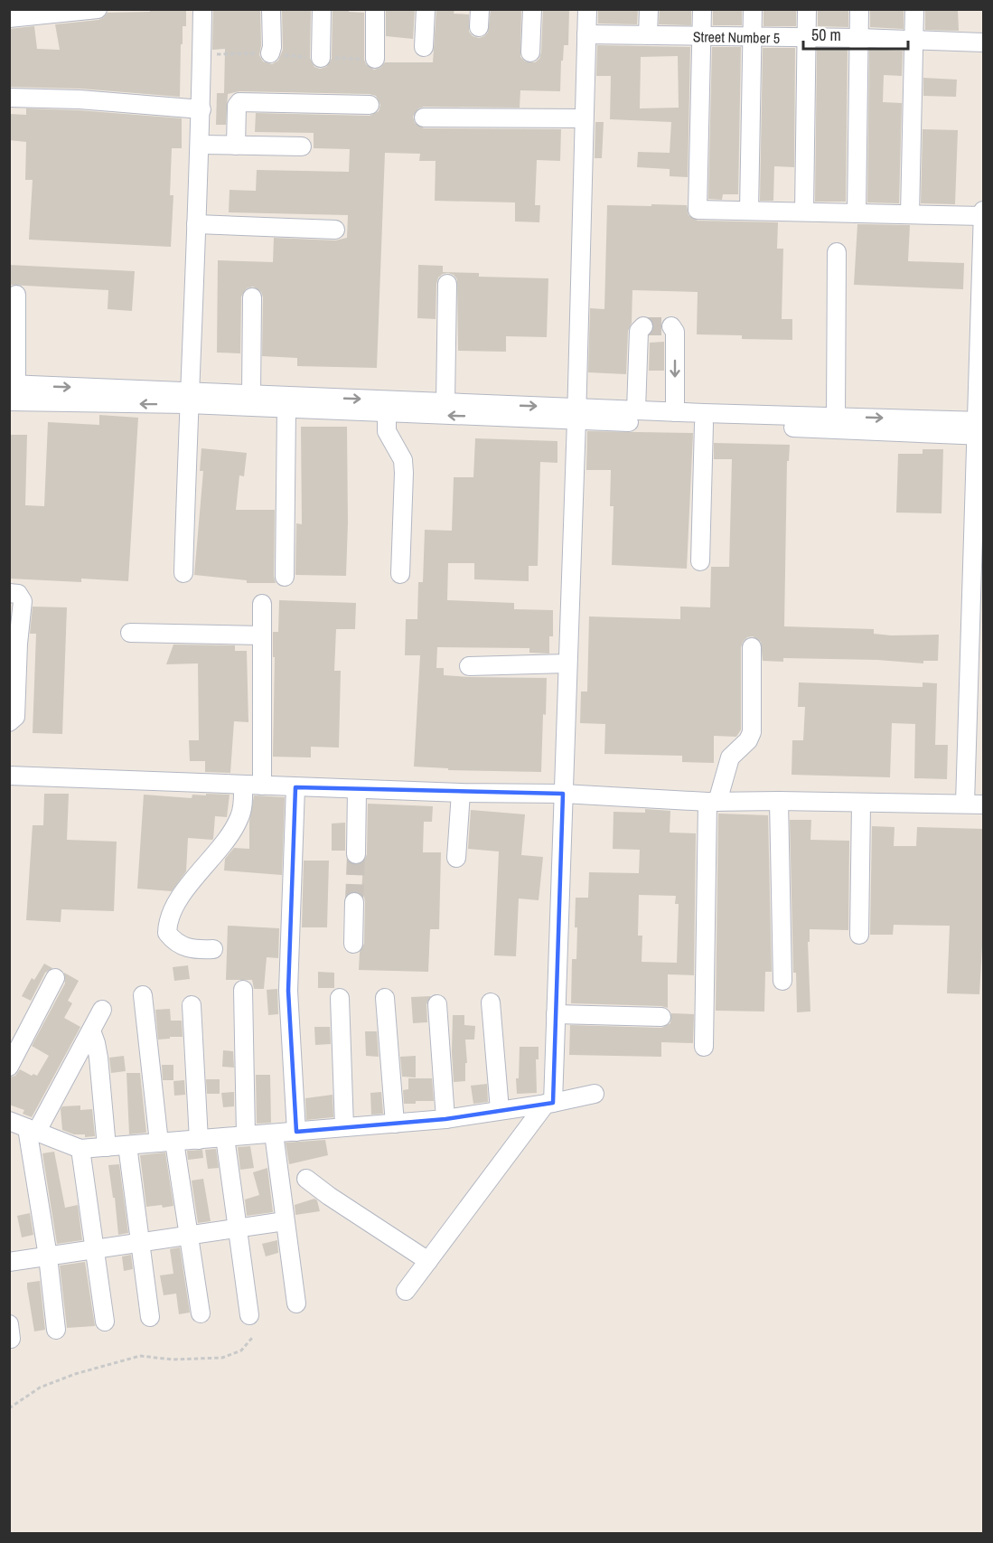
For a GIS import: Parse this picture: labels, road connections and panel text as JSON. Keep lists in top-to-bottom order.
{
  "streets": {
    "street": ["Street Number 5"]
  },
  "scale_bar": "50 m"
}
